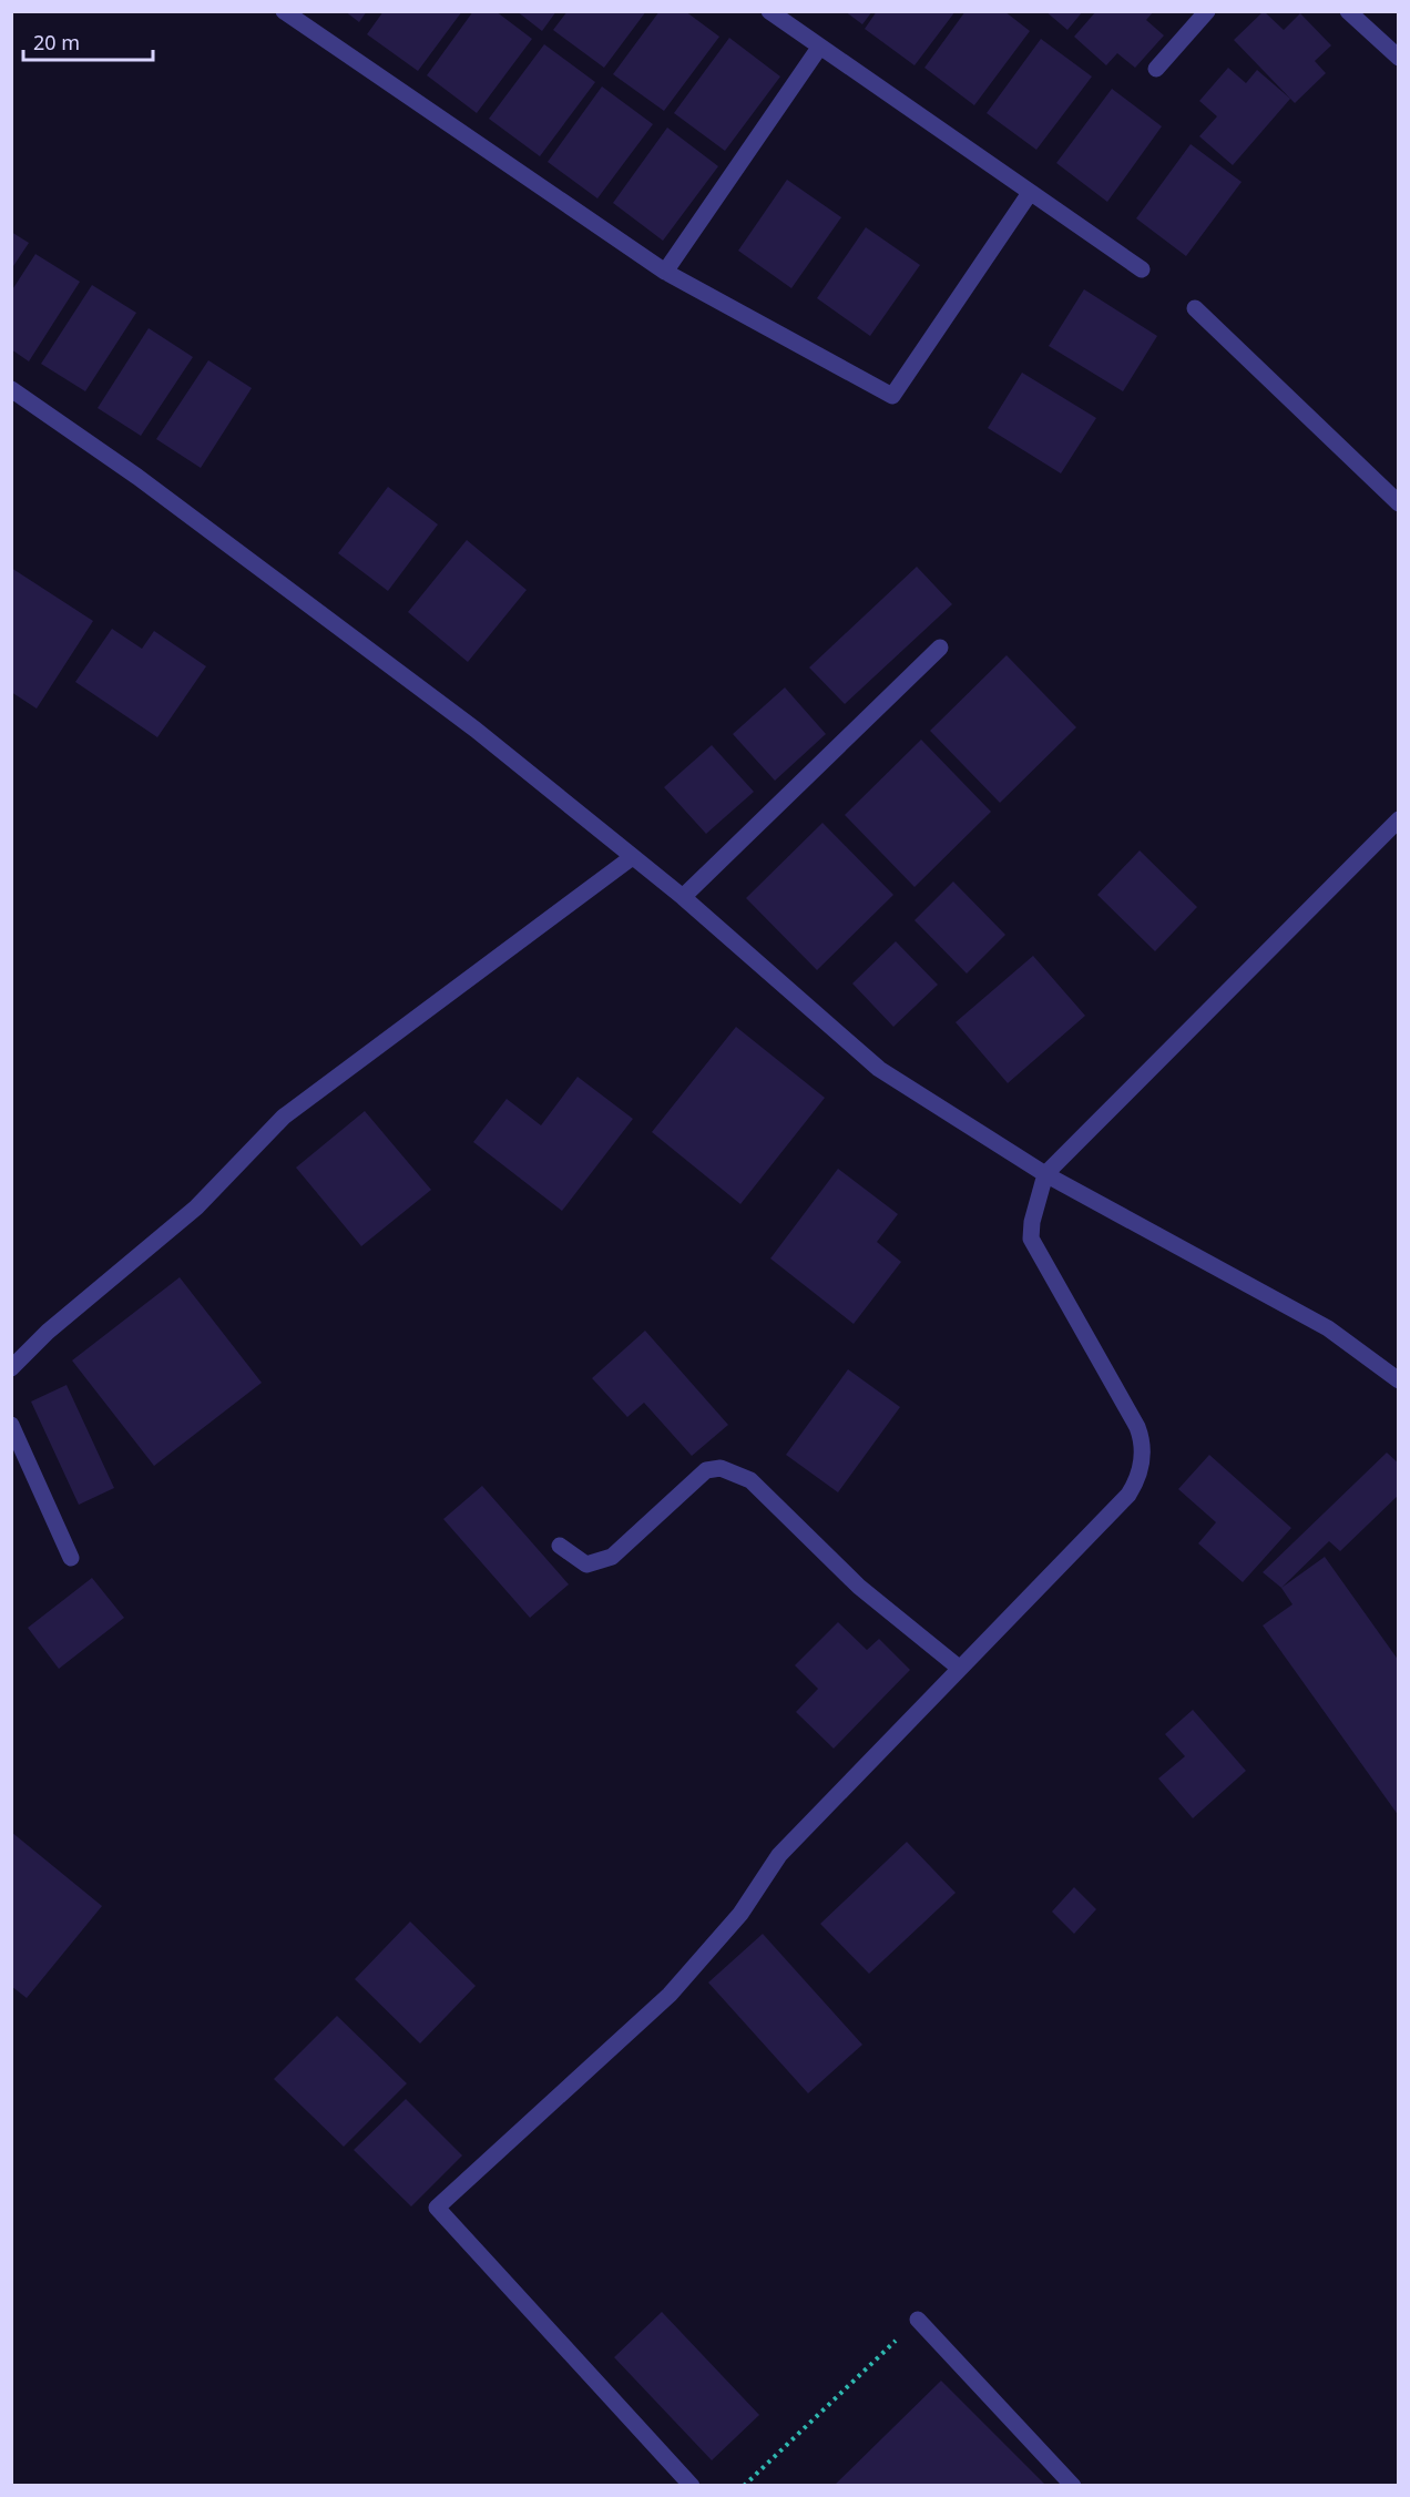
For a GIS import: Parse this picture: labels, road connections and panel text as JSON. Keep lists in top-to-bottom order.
{
  "scale_bar": "20 m"
}
